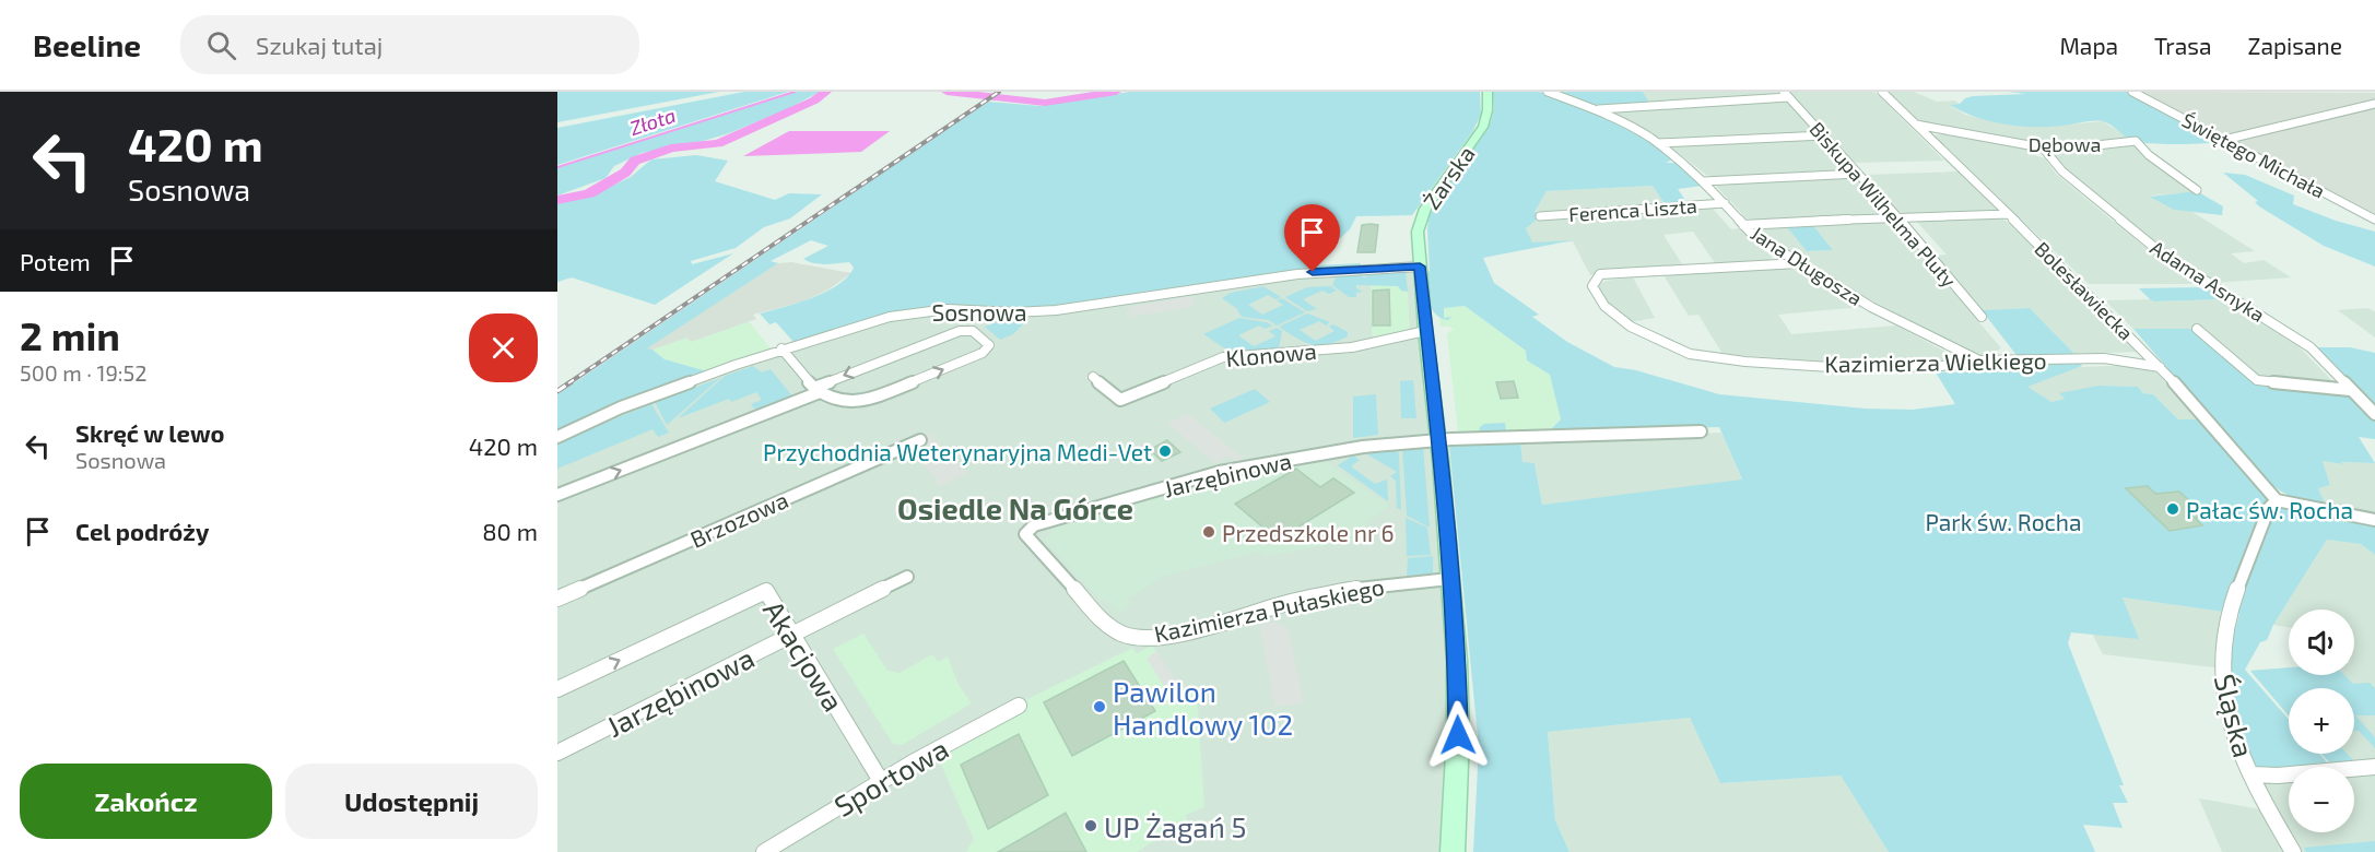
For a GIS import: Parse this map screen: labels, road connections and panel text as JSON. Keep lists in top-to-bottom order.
{
  "streets": {
    "street": [
      "Dębowa",
      "Świętego Michała",
      "Żarska",
      "Biskupa Wilhelma Pluty",
      "Ferenca Liszta",
      "Jana Długosza",
      "Adama Asnyka",
      "Bolesławiecka",
      "Sosnowa",
      "Klonowa",
      "Kazimierza Wielkiego",
      "Jarzębinowa",
      "Brzozowa",
      "Kazimierza Pułaskiego",
      "Akacjowa",
      "Śląska",
      "Sportowa"
    ]
  },
  "crossings": [
    ["Dębowa", "Adama Asnyka"],
    ["Dębowa", "Bolesławiecka"],
    ["Żarska", "Sosnowa"],
    ["Żarska", "Klonowa"],
    ["Żarska", "Jarzębinowa"],
    ["Żarska", "Kazimierza Pułaskiego"],
    ["Ferenca Liszta", "Jana Długosza"],
    ["Jana Długosza", "Kazimierza Wielkiego"],
    ["Bolesławiecka", "Kazimierza Wielkiego"],
    ["Bolesławiecka", "Śląska"],
    ["Jarzębinowa", "Kazimierza Pułaskiego"],
    ["Jarzębinowa", "Akacjowa"],
    ["Akacjowa", "Sportowa"]
  ],
  "one_way": ["Akacjowa"],
  "districts": ["Osiedle Na Górce"],
  "water": ["Złota"],
  "parks": ["Park św. Rocha"],
  "places": [
    "Przychodnia Weterynaryjna Medi-Vet",
    "Pałac św. Rocha",
    "Przedszkole nr 6",
    "Pawilon Handlowy 102",
    "UP Żagań 5"
  ],
  "page": {
    "header": "Beeline",
    "search": "Szukaj tutaj",
    "nav": ["Mapa", "Trasa", "Zapisane"],
    "turn": ["420 m", "Sosnowa"],
    "then": "Potem",
    "heading": ["2 min", "500 m · 19:52"],
    "list": [
      {
        "name": "Skręć w lewo",
        "note": "Sosnowa",
        "value": "420 m"
      },
      {
        "name": "Cel podróży",
        "value": "80 m"
      }
    ],
    "map_buttons": ["+", "−"],
    "buttons": ["Zakończ", "Udostępnij"]
  }
}
